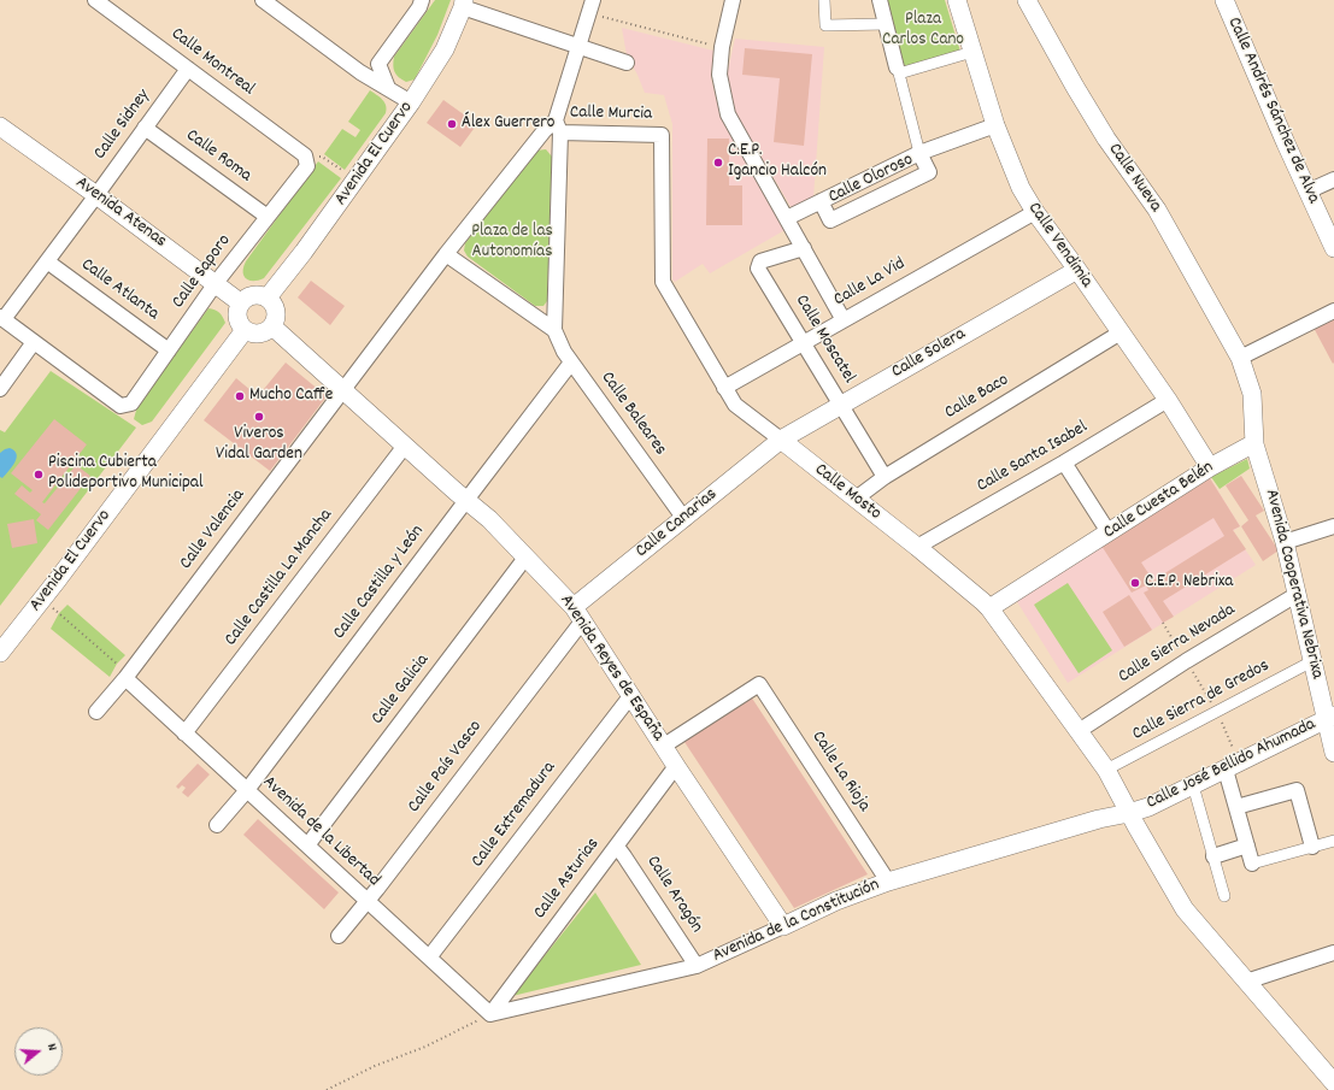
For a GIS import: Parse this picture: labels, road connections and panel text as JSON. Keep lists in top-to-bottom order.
{
  "streets": {
    "street": [
      "Calle Montreal",
      "Calle Andrés Sánchez de Alva",
      "Calle Murcia",
      "Calle Sidney",
      "Avenida El Cuervo",
      "Calle Roma",
      "Calle Nueva",
      "Calle Oloroso",
      "Avenida Atenas",
      "Calle Vendimia",
      "Calle Saporo",
      "Calle La Vid",
      "Calle Atlanta",
      "Calle Moscatel",
      "Calle Solera",
      "Calle Baco",
      "Calle Baleares",
      "Calle Santa Isabel",
      "Calle Mosto",
      "Calle Cuesta Belén",
      "Calle Canarias",
      "Calle Valencia",
      "Calle Castilla La Mancha",
      "Calle Castilla y León",
      "Avenida Cooperativa Nebrixa",
      "Calle Sierra Nevada",
      "Avenida Reyes de España",
      "Calle Galicia",
      "Calle Sierra de Gredos",
      "Calle José Bellido Ahumada",
      "Calle País Vasco",
      "Calle La Rioja",
      "Calle Extremadura",
      "Avenida de la Libertad",
      "Calle Asturias",
      "Calle Aragón",
      "Avenida de la Constitución"
    ]
  },
  "crossings": [
    ["Calle Montreal", "Calle Sidney"],
    ["Calle Montreal", "Calle Saporo"],
    ["Calle Murcia", "Calle Mosto"],
    ["Calle Sidney", "Calle Roma"],
    ["Calle Sidney", "Avenida Atenas"],
    ["Calle Sidney", "Calle Atlanta"],
    ["Avenida El Cuervo", "Avenida Atenas"],
    ["Avenida El Cuervo", "Avenida Reyes de España"],
    ["Calle Roma", "Calle Saporo"],
    ["Calle Oloroso", "Calle Vendimia"],
    ["Avenida Atenas", "Calle Saporo"],
    ["Avenida Atenas", "Avenida Reyes de España"],
    ["Calle Vendimia", "Calle La Vid"],
    ["Calle Vendimia", "Calle Solera"],
    ["Calle Vendimia", "Calle Baco"],
    ["Calle Vendimia", "Calle Santa Isabel"],
    ["Calle Vendimia", "Calle Cuesta Belén"],
    ["Calle Saporo", "Calle Atlanta"],
    ["Calle La Vid", "Calle Moscatel"],
    ["Calle La Vid", "Calle Mosto"],
    ["Calle Moscatel", "Calle Solera"],
    ["Calle Moscatel", "Calle Baco"],
    ["Calle Solera", "Calle Mosto"],
    ["Calle Solera", "Calle Canarias"],
    ["Calle Baco", "Calle Mosto"],
    ["Calle Baleares", "Calle Canarias"],
    ["Calle Baleares", "Calle Castilla y León"],
    ["Calle Santa Isabel", "Calle Mosto"],
    ["Calle Mosto", "Calle Cuesta Belén"],
    ["Calle Mosto", "Calle Canarias"],
    ["Calle Mosto", "Calle Sierra Nevada"],
    ["Calle Mosto", "Calle Sierra de Gredos"],
    ["Calle Mosto", "Calle José Bellido Ahumada"],
    ["Calle Mosto", "Avenida de la Constitución"],
    ["Calle Cuesta Belén", "Avenida Cooperativa Nebrixa"],
    ["Calle Canarias", "Avenida Reyes de España"],
    ["Calle Canarias", "Calle País Vasco"],
    ["Calle Valencia", "Avenida Reyes de España"],
    ["Calle Valencia", "Avenida de la Libertad"],
    ["Calle Castilla La Mancha", "Avenida Reyes de España"],
    ["Calle Castilla La Mancha", "Avenida de la Libertad"],
    ["Calle Castilla y León", "Avenida Reyes de España"],
    ["Calle Castilla y León", "Avenida de la Libertad"],
    ["Avenida Cooperativa Nebrixa", "Calle Sierra Nevada"],
    ["Avenida Cooperativa Nebrixa", "Calle Sierra de Gredos"],
    ["Avenida Cooperativa Nebrixa", "Calle José Bellido Ahumada"],
    ["Avenida Reyes de España", "Calle Galicia"],
    ["Avenida Reyes de España", "Calle País Vasco"],
    ["Avenida Reyes de España", "Calle La Rioja"],
    ["Avenida Reyes de España", "Calle Extremadura"],
    ["Avenida Reyes de España", "Calle Asturias"],
    ["Avenida Reyes de España", "Avenida de la Constitución"],
    ["Calle Galicia", "Avenida de la Libertad"],
    ["Calle José Bellido Ahumada", "Avenida de la Constitución"],
    ["Calle País Vasco", "Avenida de la Libertad"],
    ["Calle La Rioja", "Avenida de la Constitución"],
    ["Calle Extremadura", "Avenida de la Libertad"],
    ["Avenida de la Libertad", "Calle Asturias"],
    ["Avenida de la Libertad", "Avenida de la Constitución"],
    ["Calle Asturias", "Calle Aragón"],
    ["Calle Asturias", "Avenida de la Constitución"],
    ["Calle Aragón", "Avenida de la Constitución"]
  ],
  "parks": ["Plaza Carlos Cano", "Plaza de las Autonomías"],
  "places": [
    "Álex Guerrero",
    "C.E.P. Igancio Halcón",
    "Mucho Caffe",
    "Viveros Vidal Garden",
    "Piscina Cubierta Polideportivo Municipal",
    "C.E.P. Nebrixa"
  ],
  "north": "right"
}
